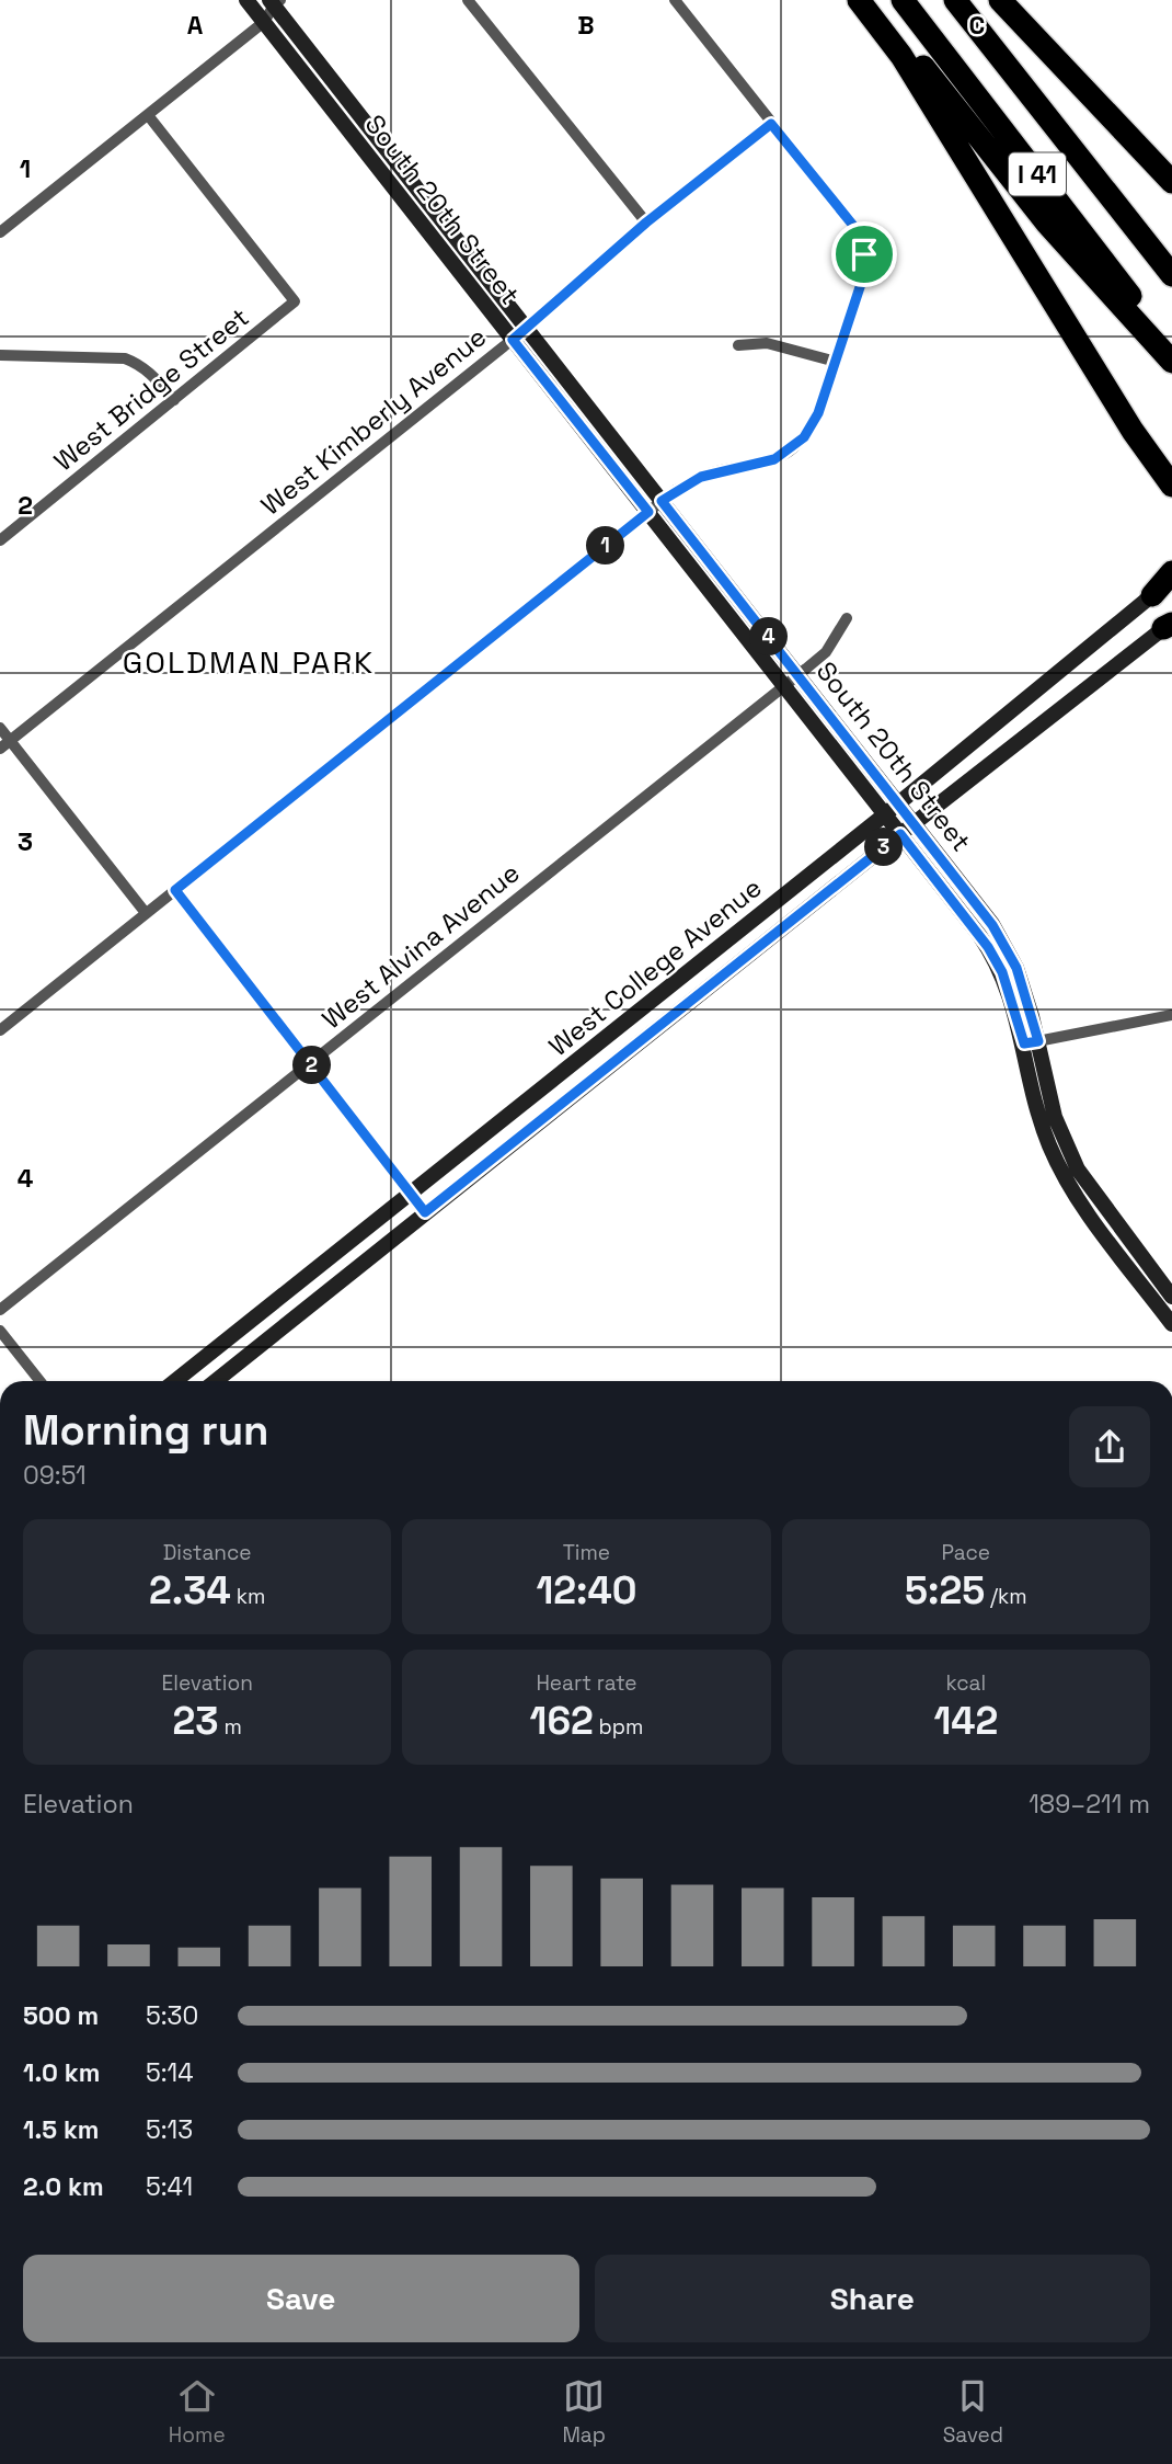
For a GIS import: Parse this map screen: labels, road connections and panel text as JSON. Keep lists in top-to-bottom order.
{
  "streets": {
    "highway": ["I 41"],
    "street": [
      "South 20th Street",
      "West Bridge Street",
      "West Kimberly Avenue",
      "West Alvina Avenue",
      "West College Avenue"
    ]
  },
  "crossings": [
    ["South 20th Street", "West Kimberly Avenue"],
    ["South 20th Street", "West Alvina Avenue"],
    ["South 20th Street", "West College Avenue"]
  ],
  "districts": ["GOLDMAN PARK"],
  "page": {
    "pins": [
      "1",
      "4",
      "3",
      "2"
    ],
    "heading": ["Morning run", "09:51"],
    "stats": [
      ["Distance", "2.34 km"],
      ["Time", "12:40"],
      ["Pace", "5:25 /km"],
      ["Elevation", "23 m"],
      ["Heart rate", "162 bpm"],
      ["kcal", "142"]
    ],
    "chart": ["Elevation", "189–211 m"],
    "list": [
      {
        "name": "500 m",
        "note": "5:30"
      },
      {
        "name": "1.0 km",
        "note": "5:14"
      },
      {
        "name": "1.5 km",
        "note": "5:13"
      },
      {
        "name": "2.0 km",
        "note": "5:41"
      }
    ],
    "buttons": ["Save", "Share"],
    "tabs": ["Home", "Map", "Saved"]
  },
  "grid": {
    "columns": ["A", "B", "C"],
    "rows": [
      "1",
      "2",
      "3",
      "4"
    ]
  }
}
